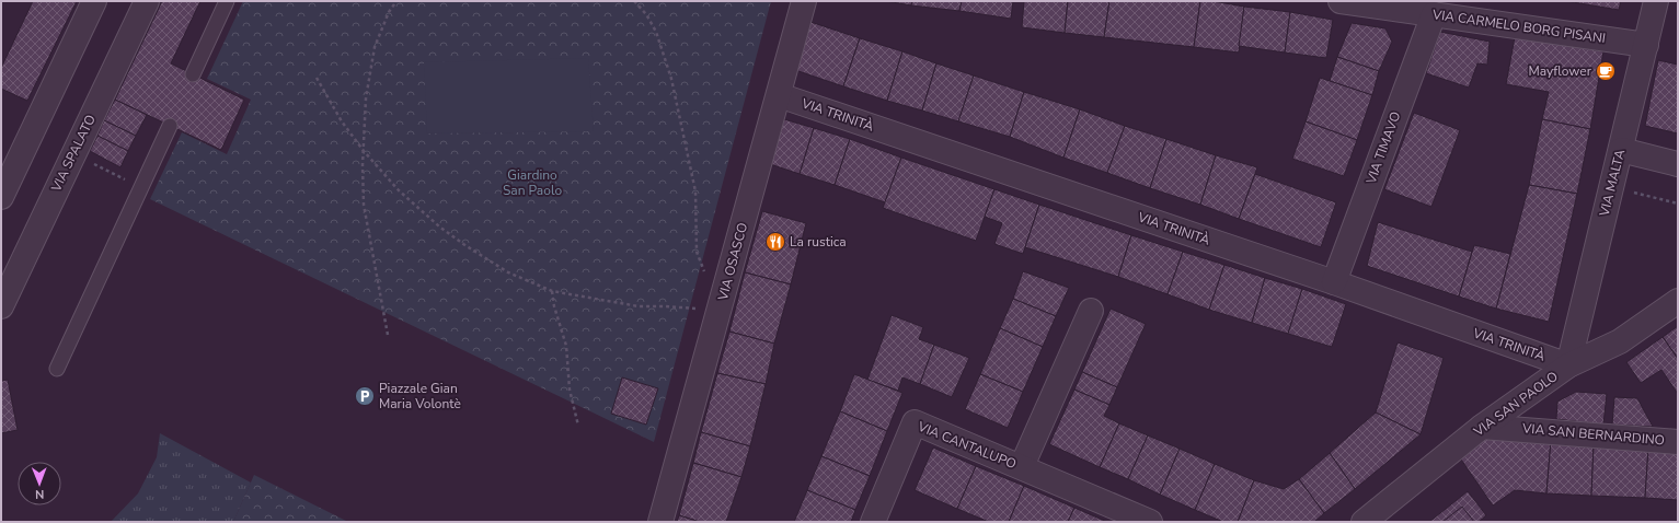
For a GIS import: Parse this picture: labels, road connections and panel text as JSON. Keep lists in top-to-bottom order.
{
  "streets": {
    "street": [
      "VIA CARMELO BORG PISANI",
      "VIA TRINITÀ",
      "VIA TIMAVO",
      "VIA SPALATO",
      "VIA MALTA",
      "VIA OSASCO",
      "VIA SAN PAOLO",
      "VIA SAN BERNARDINO",
      "VIA CANTALUPO"
    ]
  },
  "crossings": [
    ["VIA CARMELO BORG PISANI", "VIA TIMAVO"],
    ["VIA CARMELO BORG PISANI", "VIA MALTA"],
    ["VIA TRINITÀ", "VIA TIMAVO"],
    ["VIA TRINITÀ", "VIA MALTA"],
    ["VIA TRINITÀ", "VIA OSASCO"],
    ["VIA TRINITÀ", "VIA SAN PAOLO"],
    ["VIA MALTA", "VIA SAN PAOLO"],
    ["VIA SAN PAOLO", "VIA SAN BERNARDINO"]
  ],
  "parks": ["Giardino San Paolo"],
  "places": {
    "cafe": ["Mayflower"],
    "restaurant": ["La rustica"],
    "parking": ["Piazzale Gian Maria Volontè"]
  },
  "north": "bottom"
}
